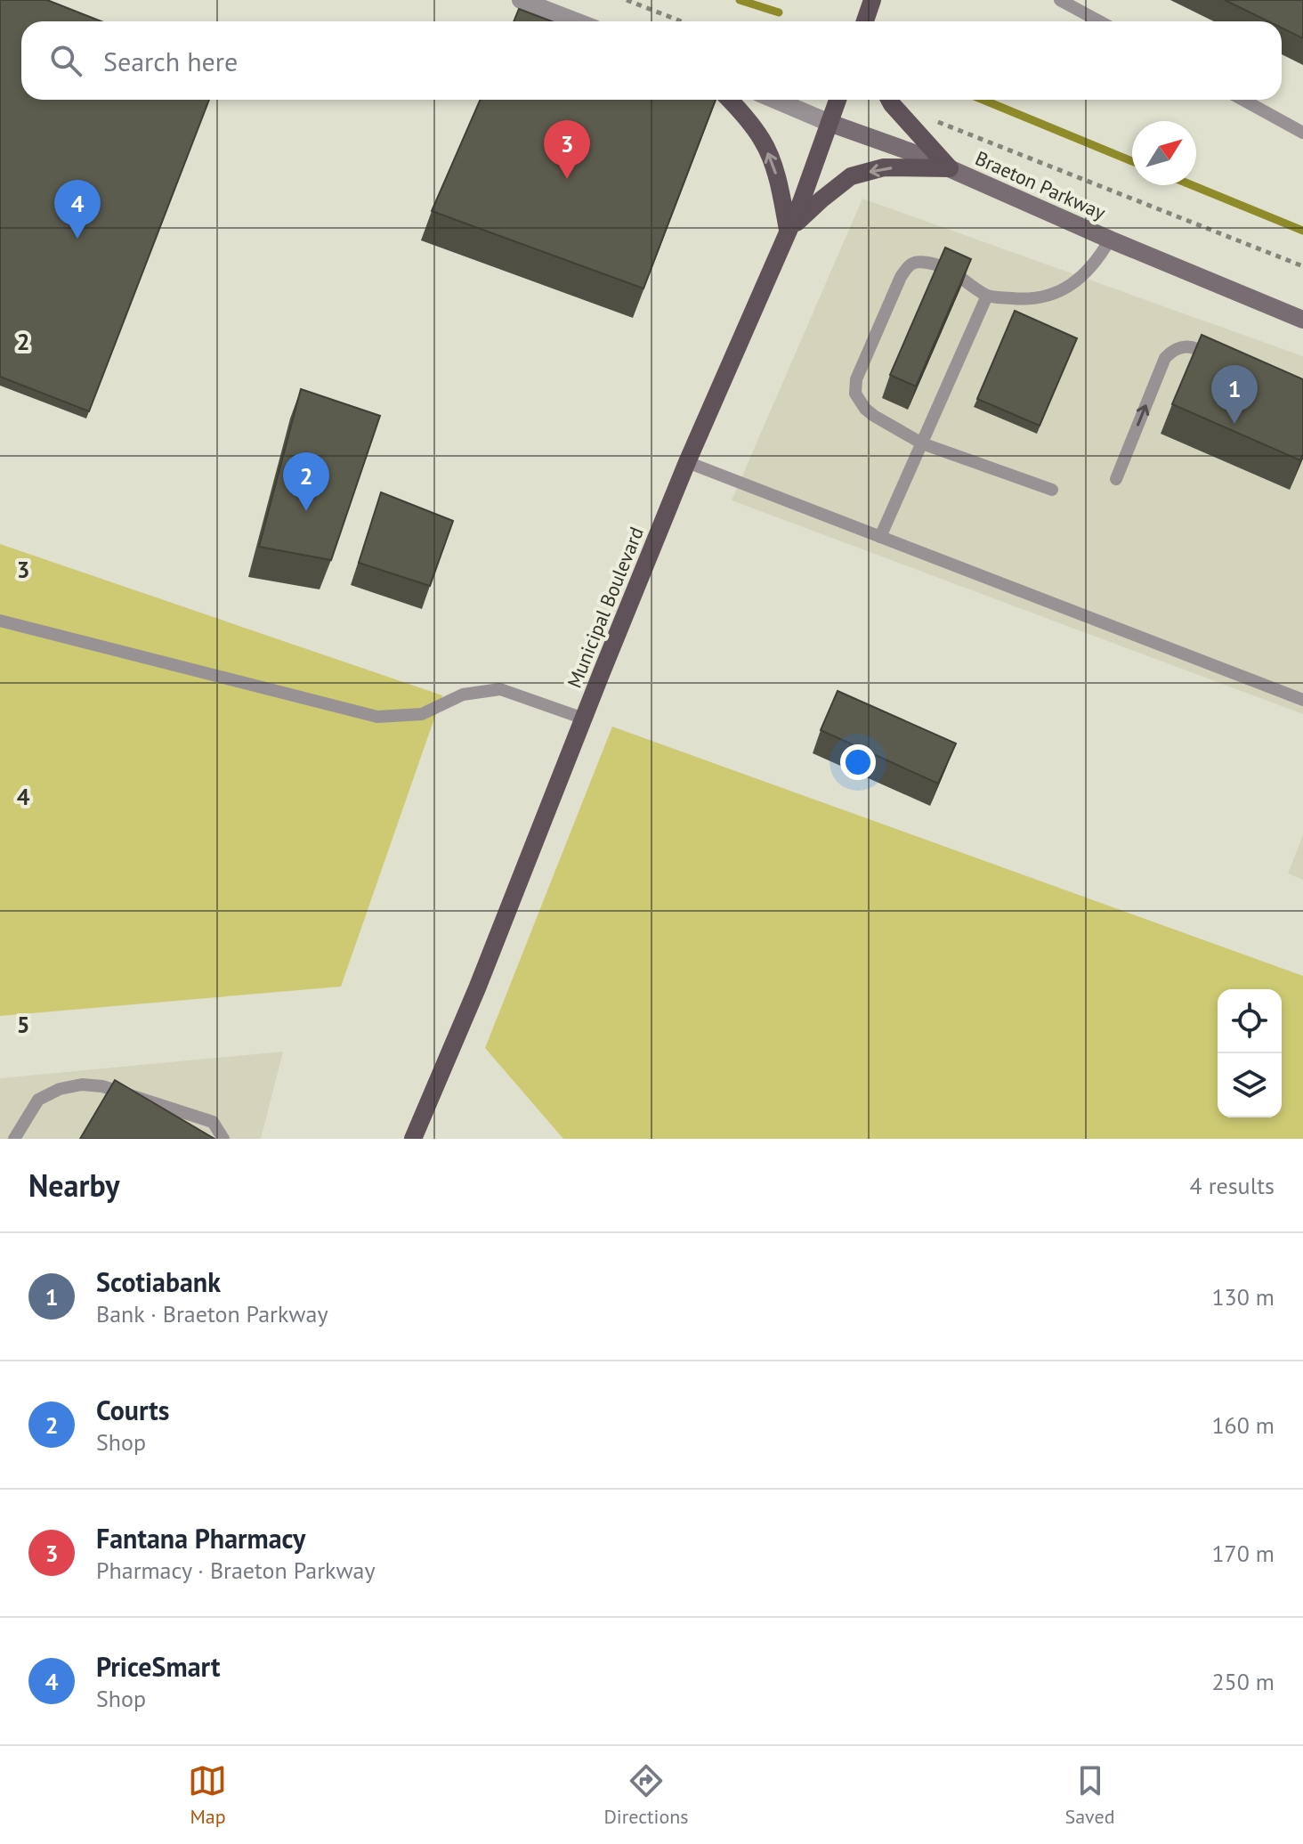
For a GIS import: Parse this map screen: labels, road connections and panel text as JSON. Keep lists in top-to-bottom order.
{
  "streets": {
    "main road": ["Braeton Parkway", "Municipal Boulevard"]
  },
  "crossings": [
    ["Braeton Parkway", "Municipal Boulevard"]
  ],
  "north": "top right",
  "page": {
    "search": "Search here",
    "pins": [
      "3",
      "4",
      "1",
      "2"
    ],
    "heading": ["Nearby", "4 results"],
    "list": [
      {
        "mark": "1",
        "name": "Scotiabank",
        "note": "Bank · Braeton Parkway",
        "value": "130 m"
      },
      {
        "mark": "2",
        "name": "Courts",
        "note": "Shop",
        "value": "160 m"
      },
      {
        "mark": "3",
        "name": "Fantana Pharmacy",
        "note": "Pharmacy · Braeton Parkway",
        "value": "170 m"
      },
      {
        "mark": "4",
        "name": "PriceSmart",
        "note": "Shop",
        "value": "250 m"
      }
    ],
    "nav": ["Map", "Directions", "Saved"]
  },
  "grid": {
    "rows": [
      "2",
      "3",
      "4",
      "5"
    ]
  }
}
